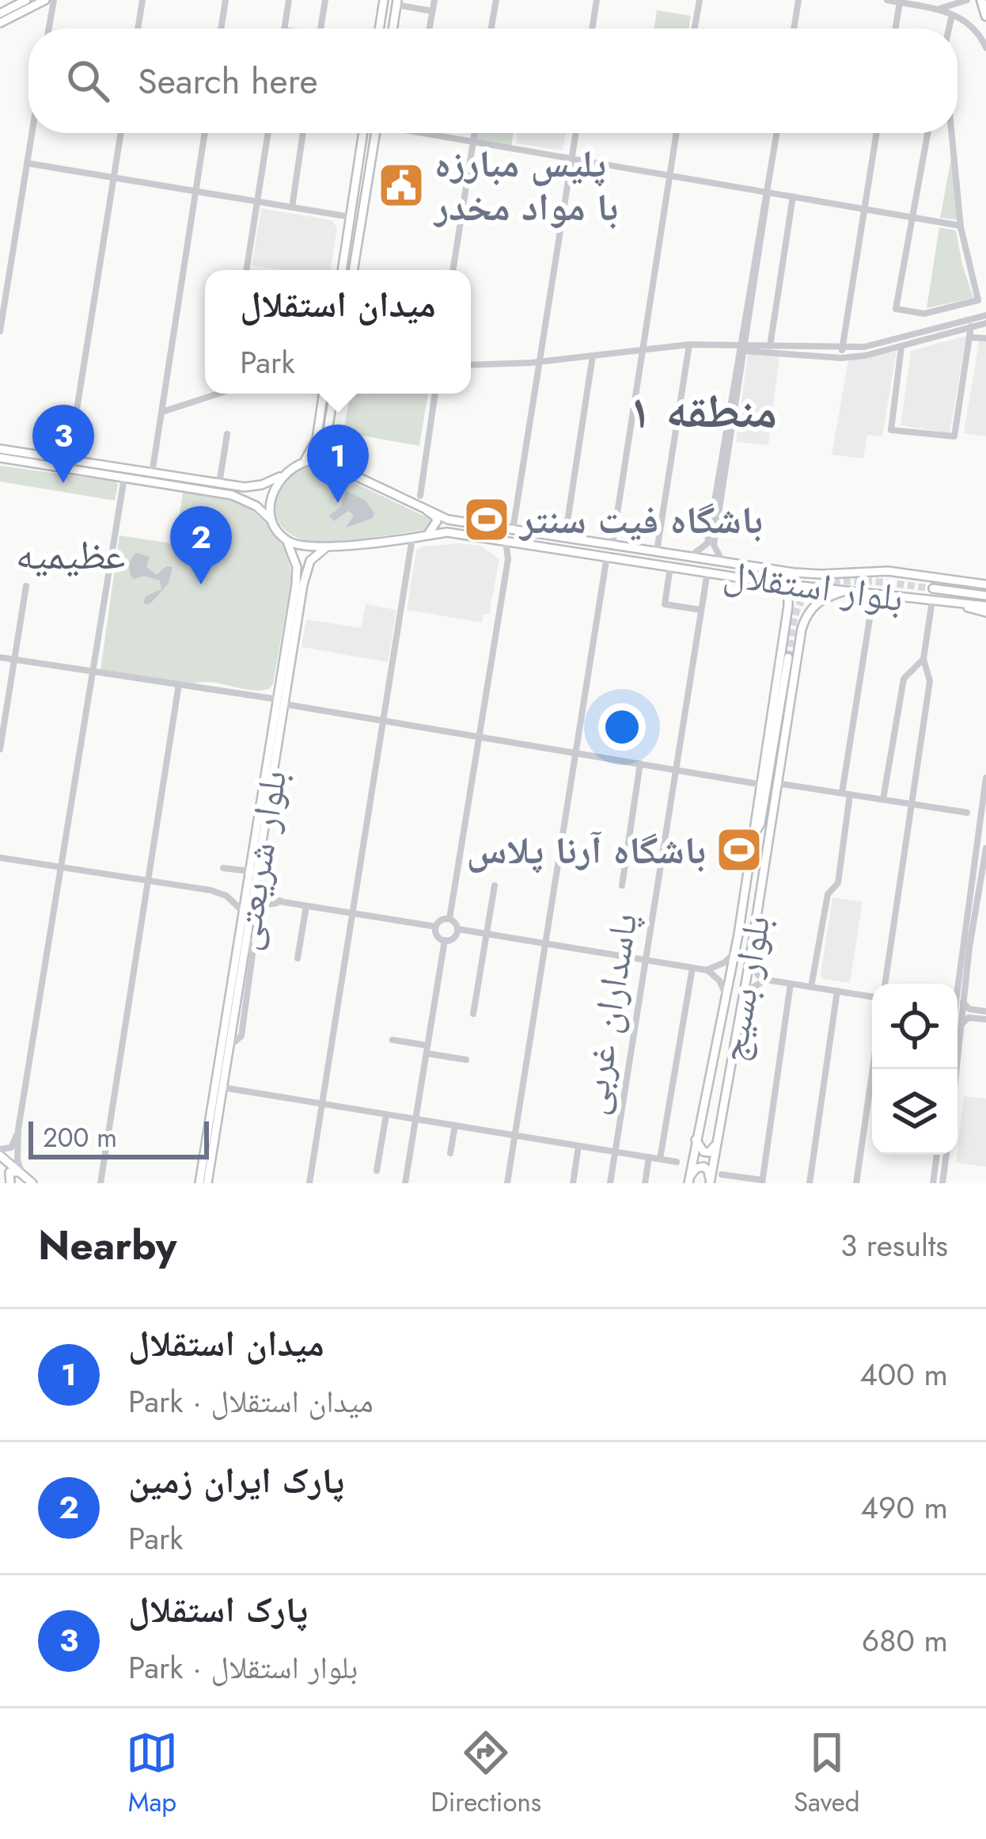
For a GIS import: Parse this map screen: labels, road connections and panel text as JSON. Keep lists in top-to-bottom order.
{
  "streets": {
    "main road": ["بلوار استقلال", "بلوار شریعتی", "بلوار بسیج"],
    "street": ["پاسداران غربی"]
  },
  "crossings": [
    ["بلوار استقلال", "بلوار شریعتی"],
    ["بلوار استقلال", "بلوار بسیج"],
    ["بلوار استقلال", "پاسداران غربی"]
  ],
  "districts": ["منطقه ۱", "عظیمیه"],
  "places": {
    "public building": ["پلیس مبارزه با مواد مخدر"],
    "sports": ["باشگاه فیت سنتر", "باشگاه آرنا پلاس"]
  },
  "scale_bar": "200 m",
  "page": {
    "search": "Search here",
    "popup": ["میدان استقلال", "Park"],
    "pins": ["3", "1", "2"],
    "scale": "200 m",
    "heading": ["Nearby", "3 results"],
    "list": [
      {
        "mark": "1",
        "name": "میدان استقلال",
        "note": "Park · میدان استقلال",
        "value": "400 m"
      },
      {
        "mark": "2",
        "name": "پارک ایران زمین",
        "note": "Park",
        "value": "490 m"
      },
      {
        "mark": "3",
        "name": "پارک استقلال",
        "note": "Park · بلوار استقلال",
        "value": "680 m"
      }
    ],
    "nav": ["Map", "Directions", "Saved"]
  }
}
